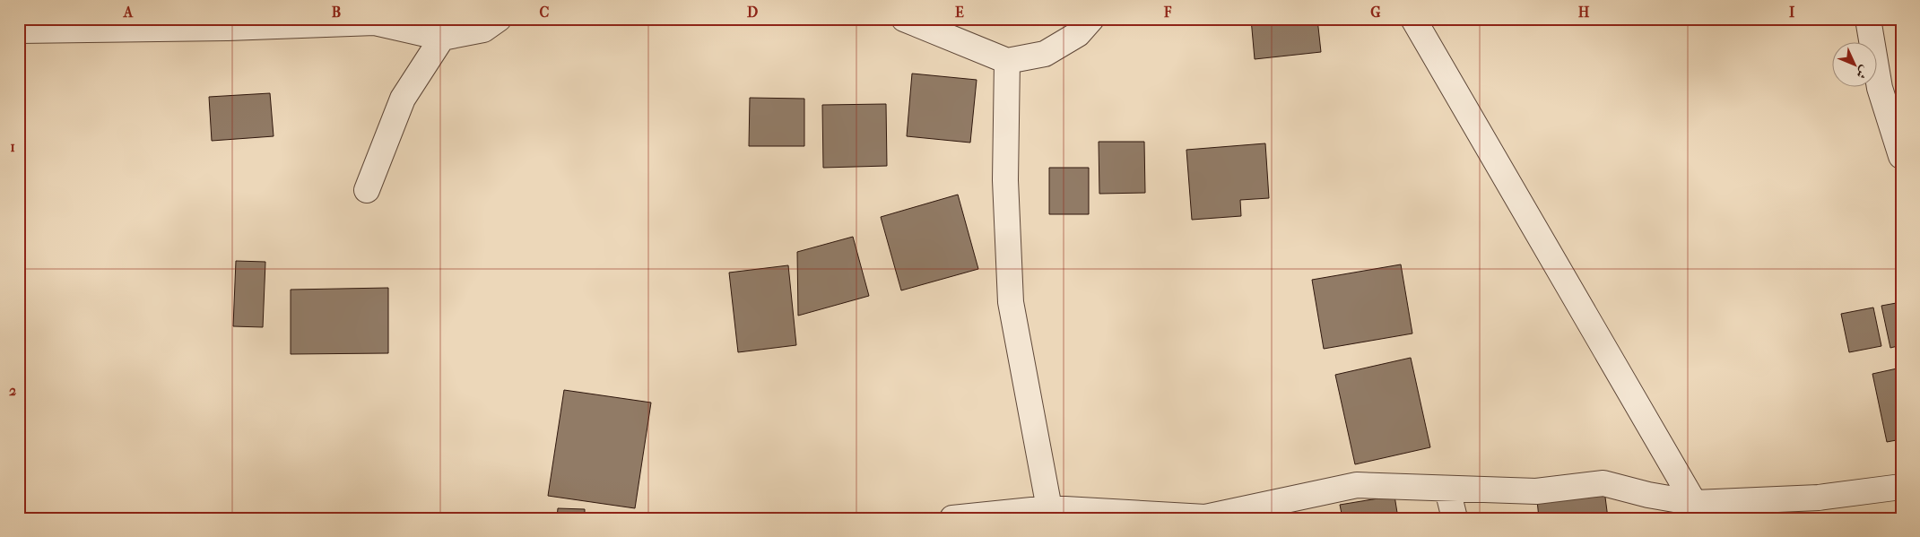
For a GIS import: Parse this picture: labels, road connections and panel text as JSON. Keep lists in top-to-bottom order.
{
  "north": "bottom right",
  "grid": {
    "columns": [
      "A",
      "B",
      "C",
      "D",
      "E",
      "F",
      "G",
      "H",
      "I"
    ],
    "rows": ["1", "2"]
  }
}
